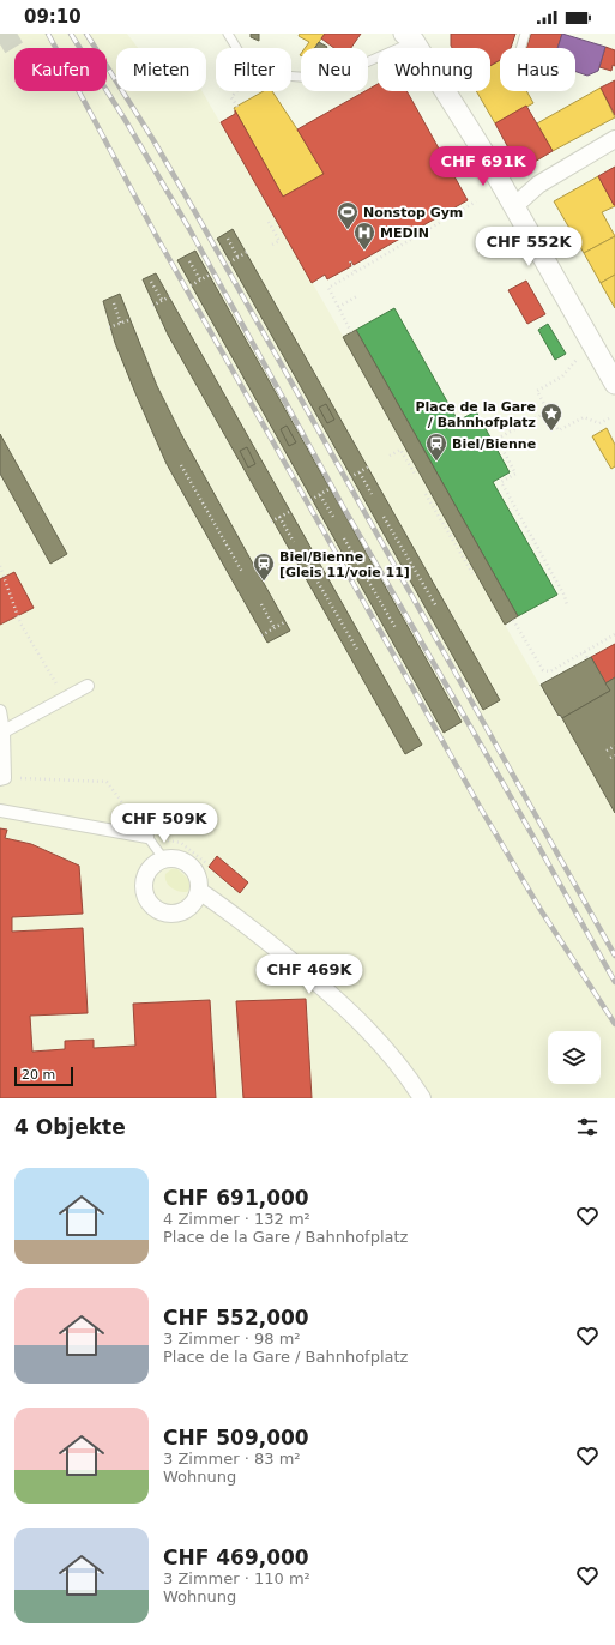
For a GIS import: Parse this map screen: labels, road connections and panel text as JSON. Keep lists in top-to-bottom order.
{
  "places": {
    "sports": ["Nonstop Gym"],
    "hospital": ["MEDIN"],
    "place": ["Place de la Gare / Bahnhofplatz"],
    "station": ["Biel/Bienne", "Biel/Bienne [Gleis 11/voie 11]"]
  },
  "scale_bar": "20 m",
  "page": {
    "status": "09:10",
    "chip": [
      "Kaufen",
      "Mieten",
      "Filter",
      "Neu",
      "Wohnung",
      "Haus"
    ],
    "price": [
      "CHF 691K",
      "CHF 552K",
      "CHF 509K",
      "CHF 469K"
    ],
    "scale": "20 m",
    "heading": "4 Objekte",
    "list": [
      {
        "name": "CHF 691,000",
        "note": "4 Zimmer · 132 m² · Place de la Gare / Bahnhofplatz"
      },
      {
        "name": "CHF 552,000",
        "note": "3 Zimmer · 98 m² · Place de la Gare / Bahnhofplatz"
      },
      {
        "name": "CHF 509,000",
        "note": "3 Zimmer · 83 m² · Wohnung"
      },
      {
        "name": "CHF 469,000",
        "note": "3 Zimmer · 110 m² · Wohnung"
      }
    ]
  }
}
